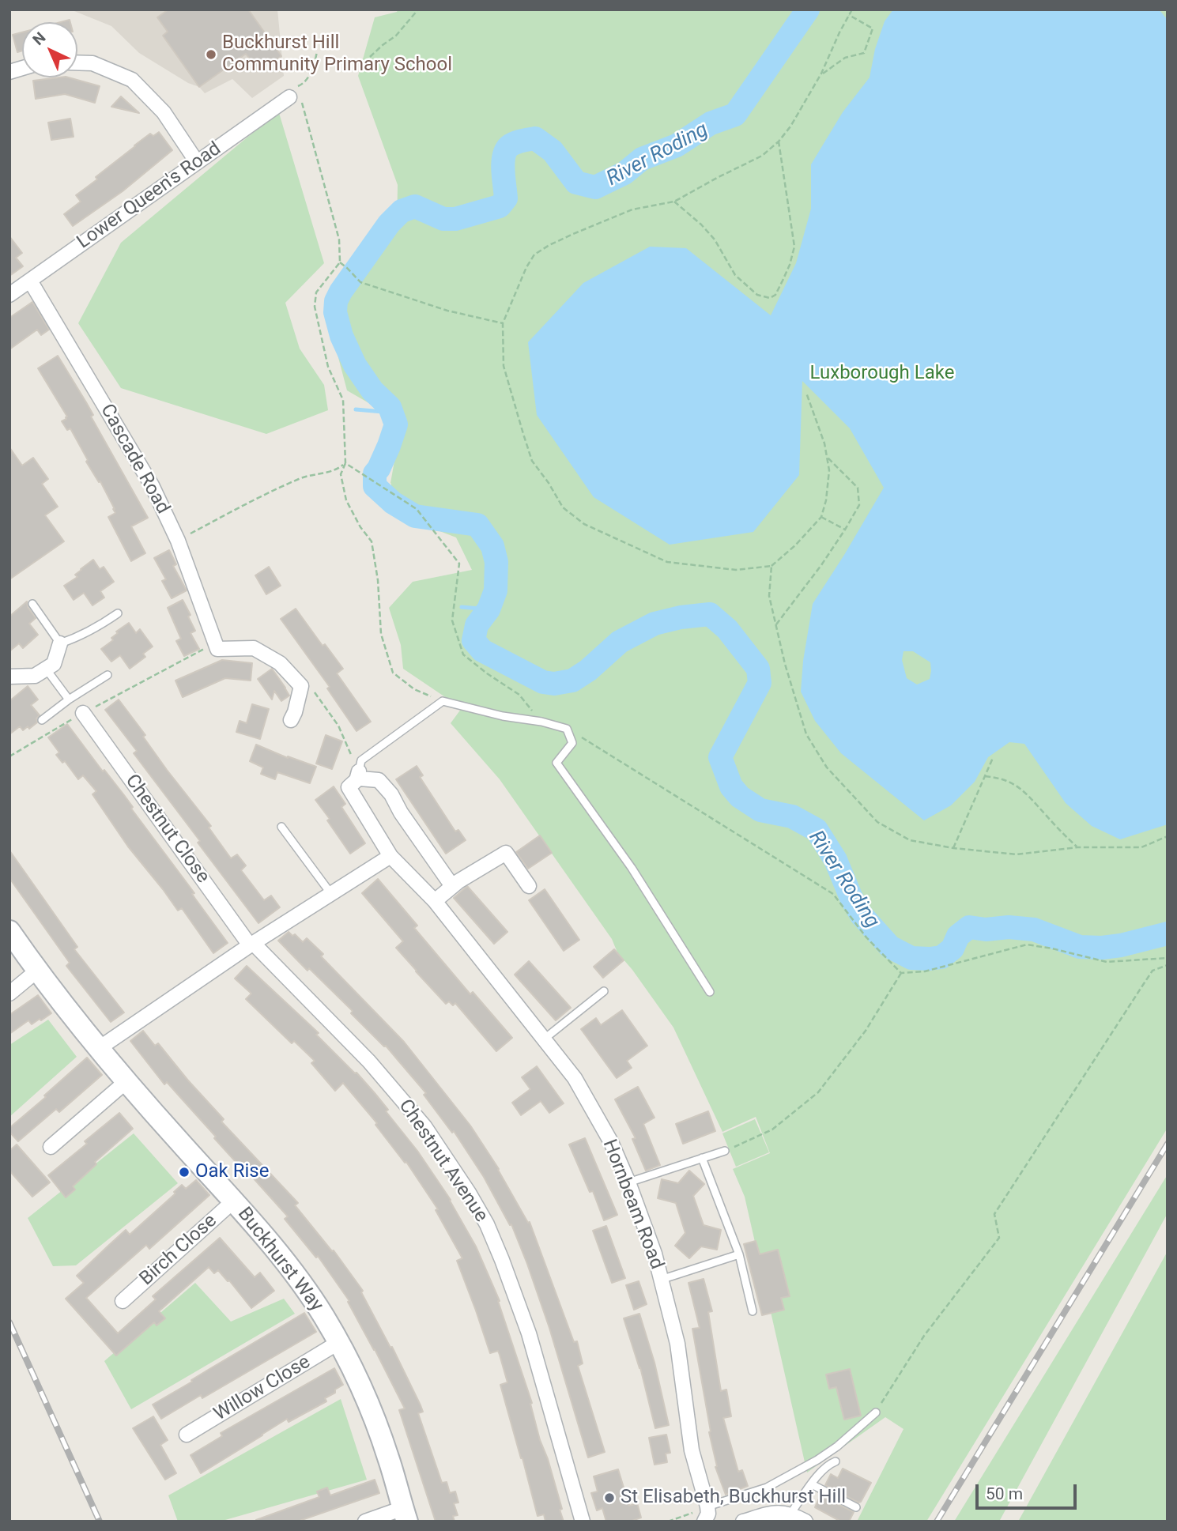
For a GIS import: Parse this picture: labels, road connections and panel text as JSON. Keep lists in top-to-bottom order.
{
  "streets": {
    "street": [
      "Lower Queen's Road",
      "Cascade Road",
      "Chestnut Close",
      "Chestnut Avenue",
      "Hornbeam Road",
      "Birch Close",
      "Buckhurst Way",
      "Willow Close"
    ]
  },
  "crossings": [
    ["Lower Queen's Road", "Cascade Road"],
    ["Chestnut Close", "Chestnut Avenue"],
    ["Birch Close", "Buckhurst Way"],
    ["Buckhurst Way", "Willow Close"]
  ],
  "water": ["River Roding"],
  "parks": ["Luxborough Lake"],
  "places": ["Buckhurst Hill Community Primary School", "Oak Rise", "St Elisabeth, Buckhurst Hill"],
  "scale_bar": "50 m",
  "north": "top left"
}
